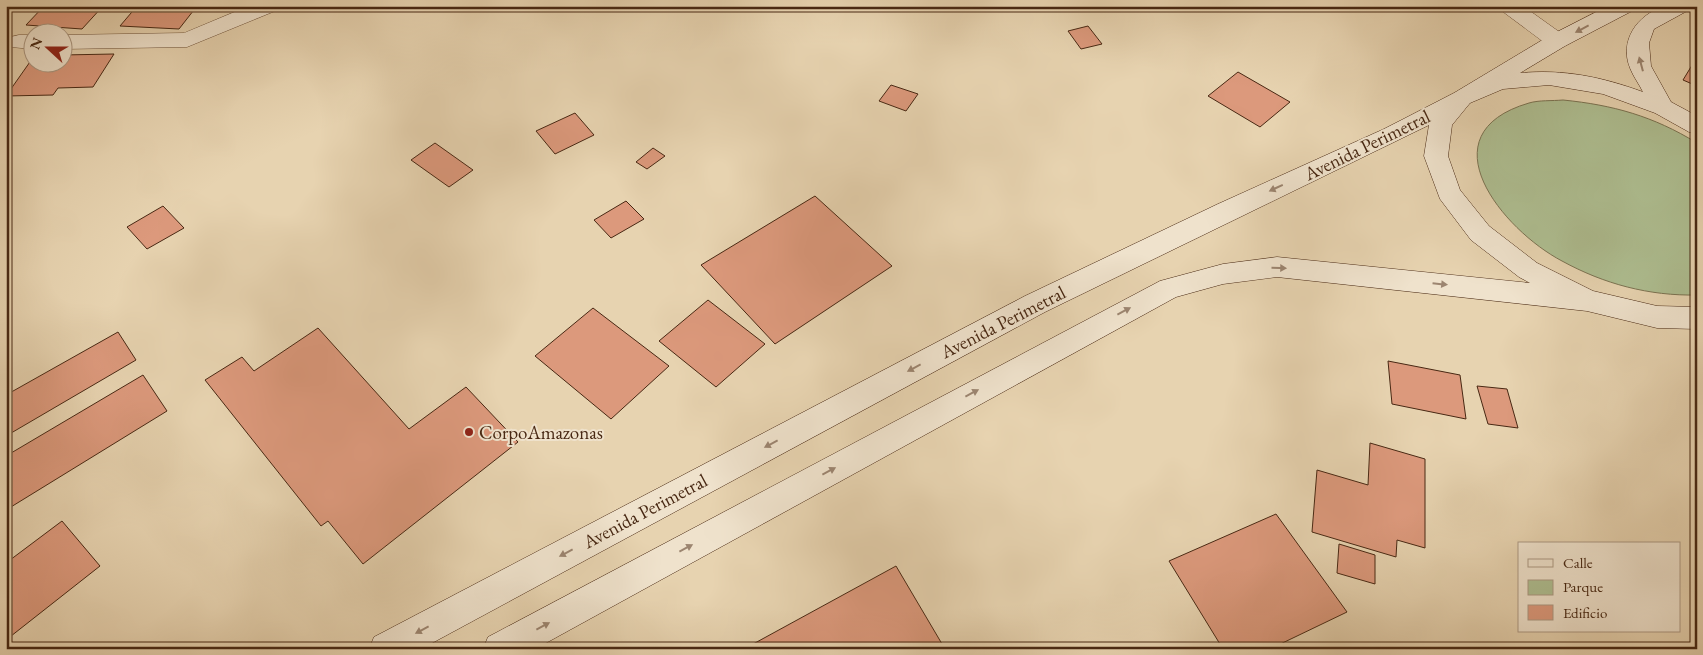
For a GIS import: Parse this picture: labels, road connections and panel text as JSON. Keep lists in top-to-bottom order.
{
  "streets": {
    "main road": ["Avenida Perimetral"]
  },
  "places": ["CorpoAmazonas"],
  "legend": ["Calle", "Parque", "Edificio"],
  "north": "left"
}
